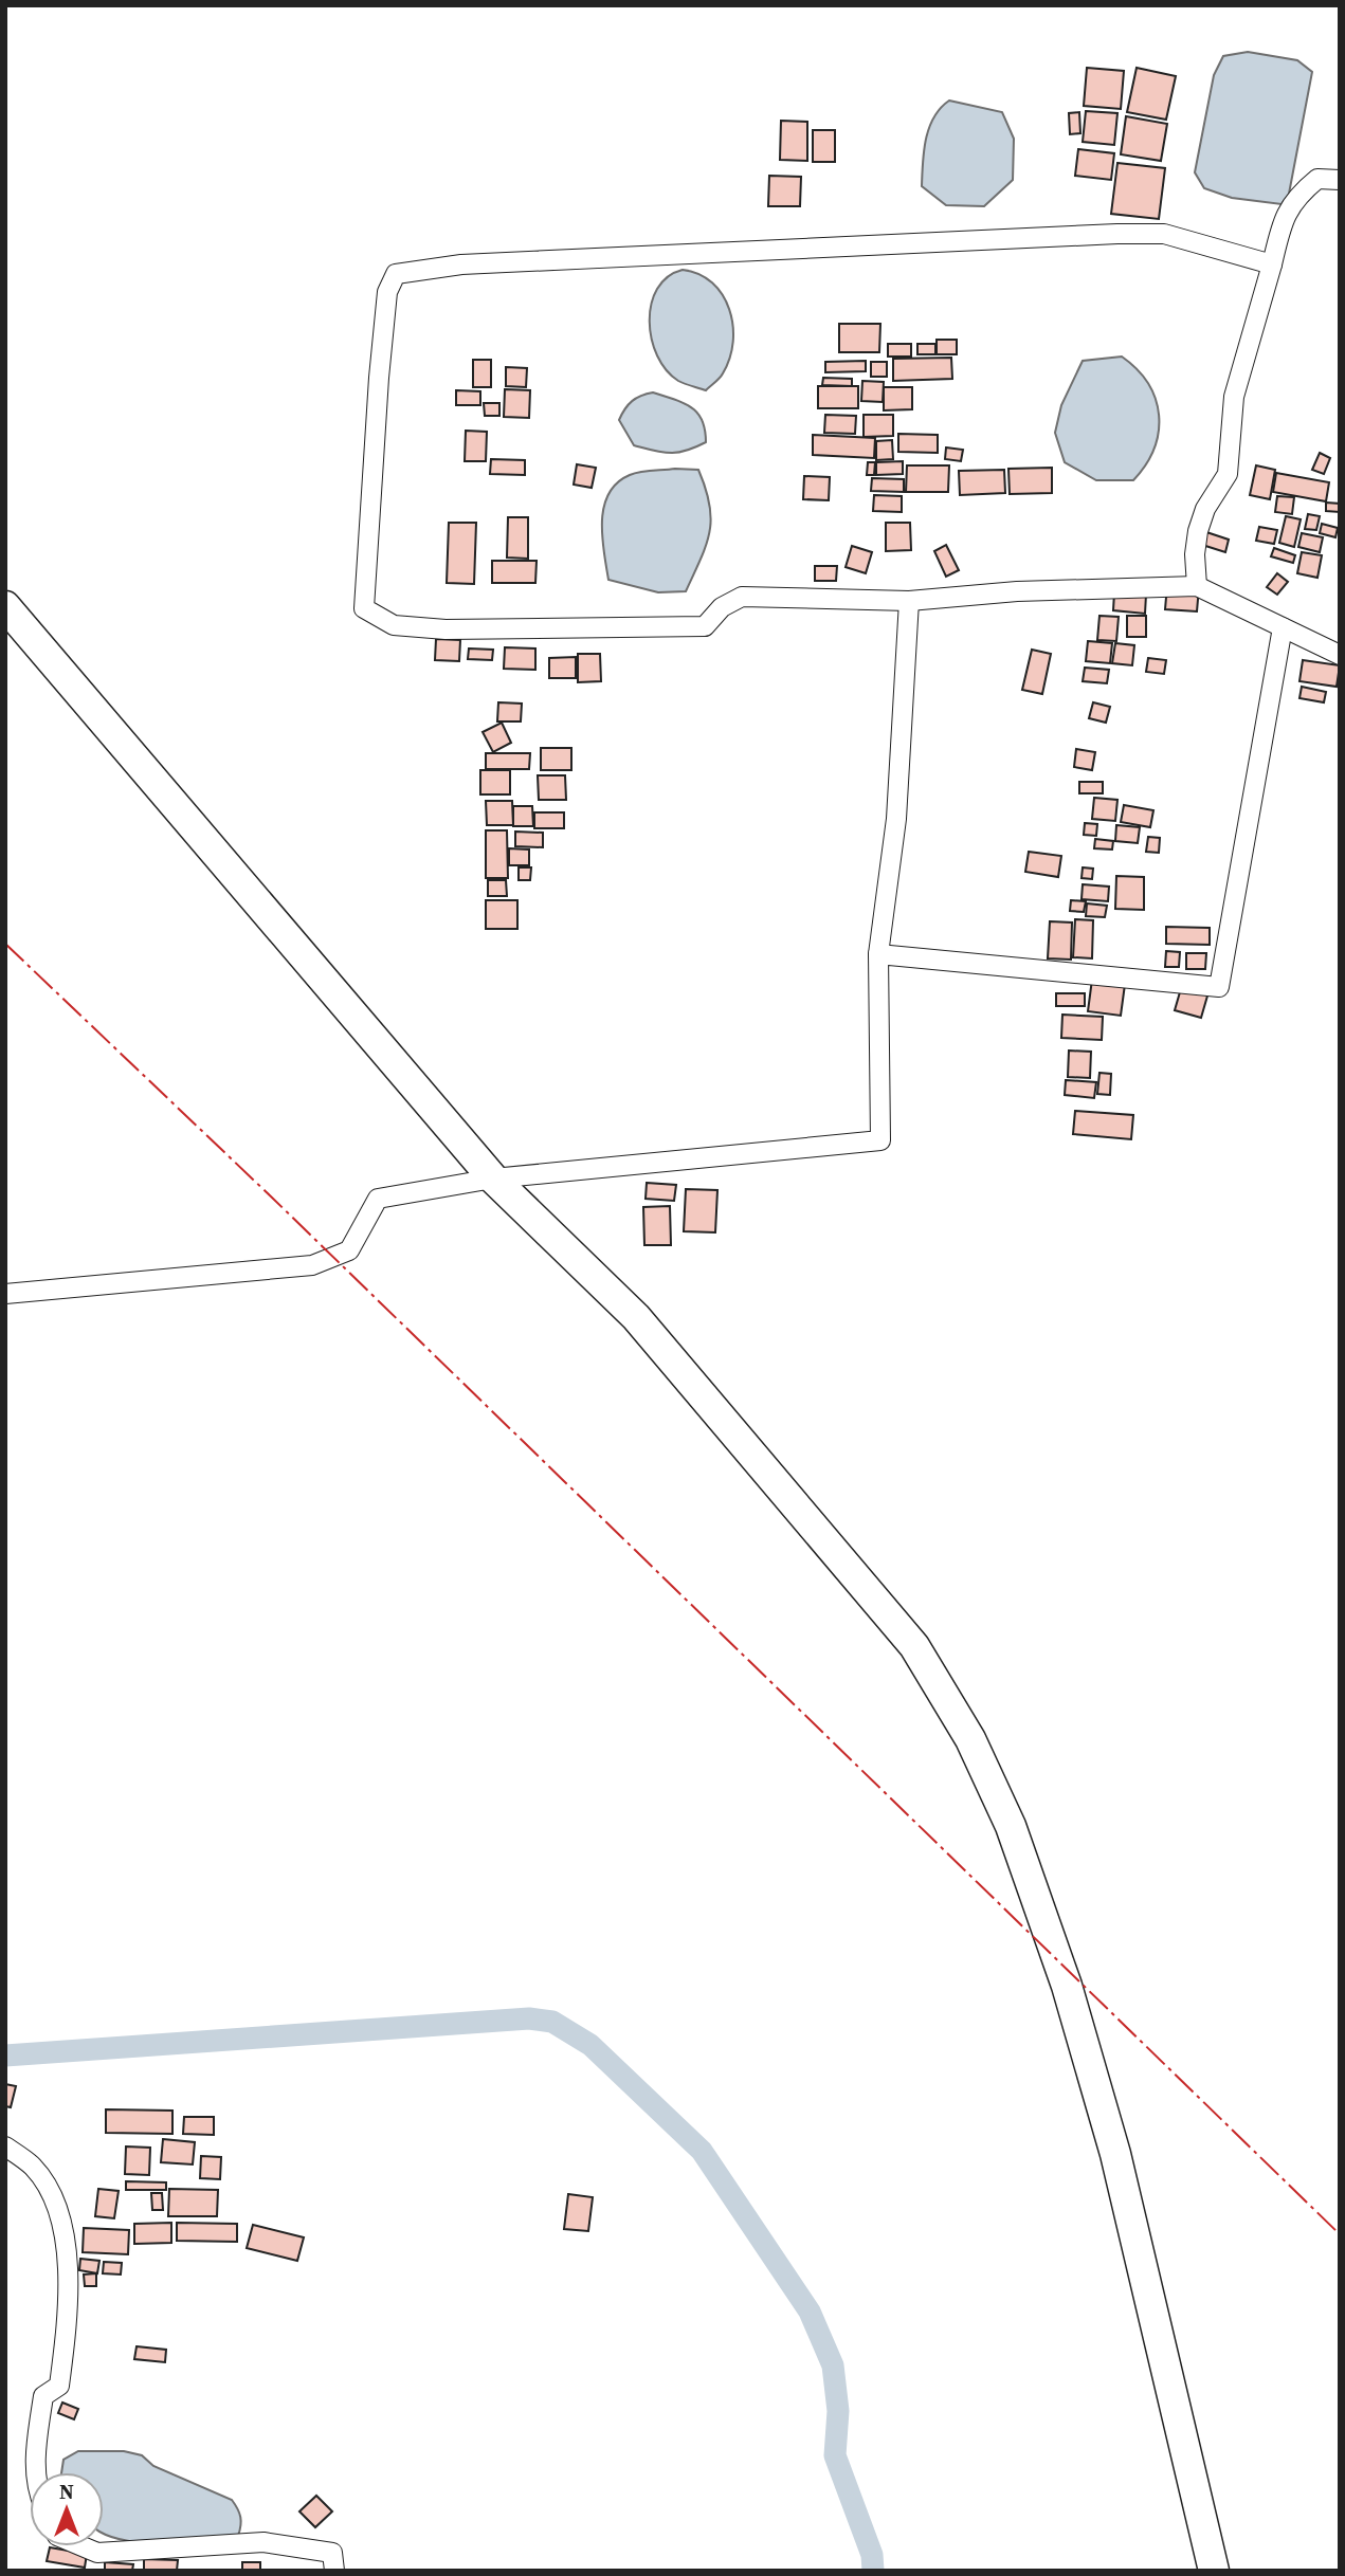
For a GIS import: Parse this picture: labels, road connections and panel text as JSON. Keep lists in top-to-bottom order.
{
  "north": "top"
}
